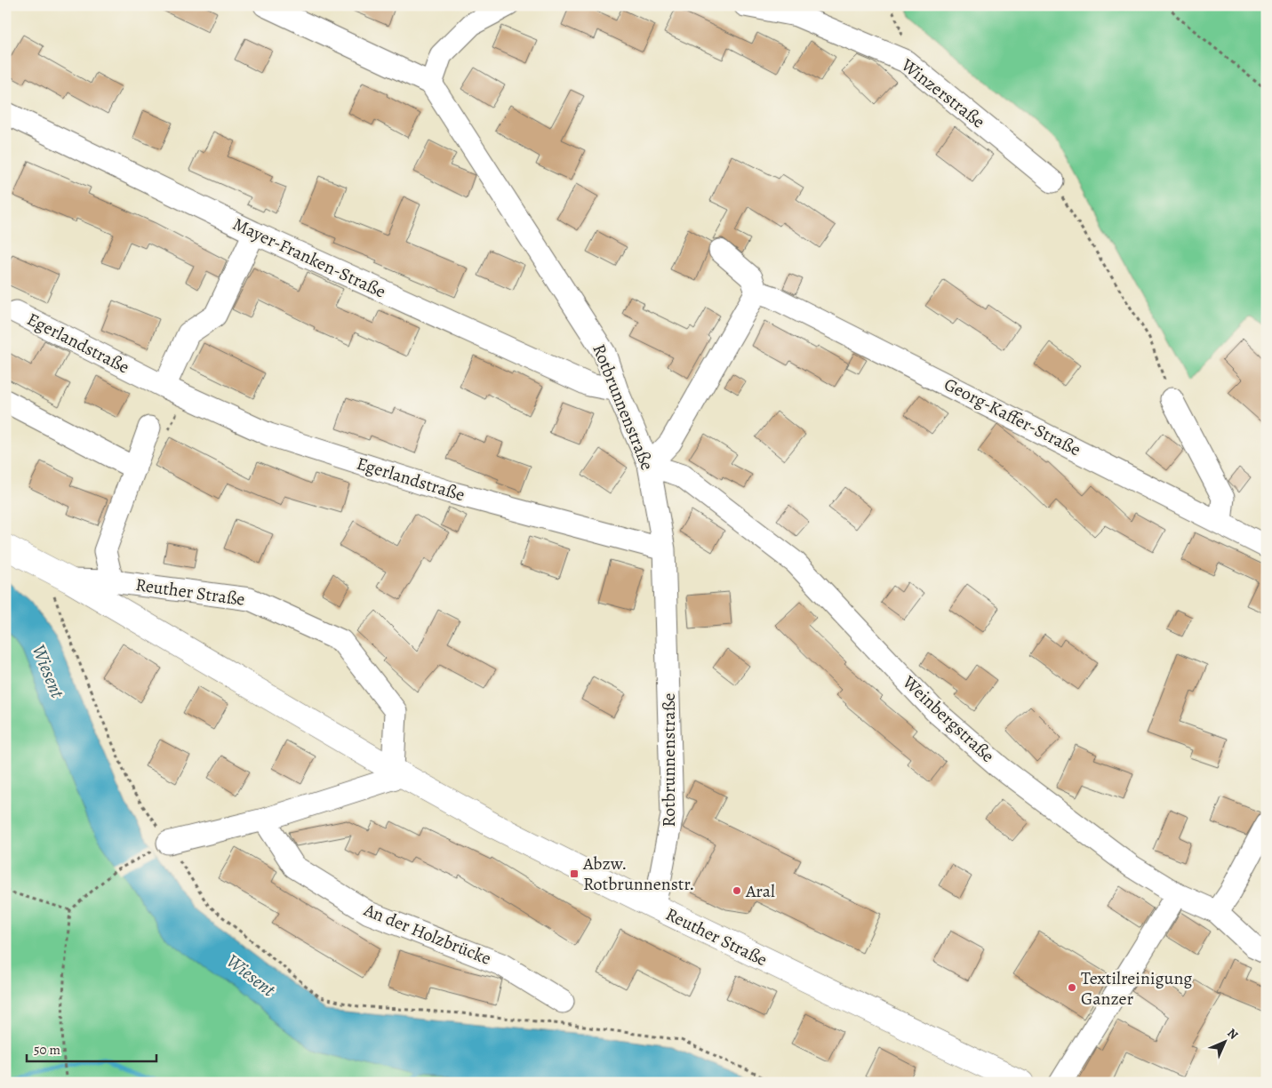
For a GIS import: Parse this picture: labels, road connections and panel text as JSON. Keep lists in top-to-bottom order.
{
  "streets": {
    "main road": ["Reuther Straße"],
    "street": [
      "Winzerstraße",
      "Mayer-Franken-Straße",
      "Egerlandstraße",
      "Rotbrunnenstraße",
      "Georg-Kaffer-Straße",
      "Weinbergstraße",
      "An der Holzbrücke"
    ]
  },
  "crossings": [
    ["Mayer-Franken-Straße", "Rotbrunnenstraße"],
    ["Egerlandstraße", "Rotbrunnenstraße"],
    ["Rotbrunnenstraße", "Reuther Straße"],
    ["Rotbrunnenstraße", "Weinbergstraße"]
  ],
  "water": ["Wiesent"],
  "places": {
    "transit": ["Abzw. Rotbrunnenstr."],
    "other": ["Aral", "Textilreinigung Ganzer"]
  },
  "scale_bar": "50 m",
  "north": "top right"
}
